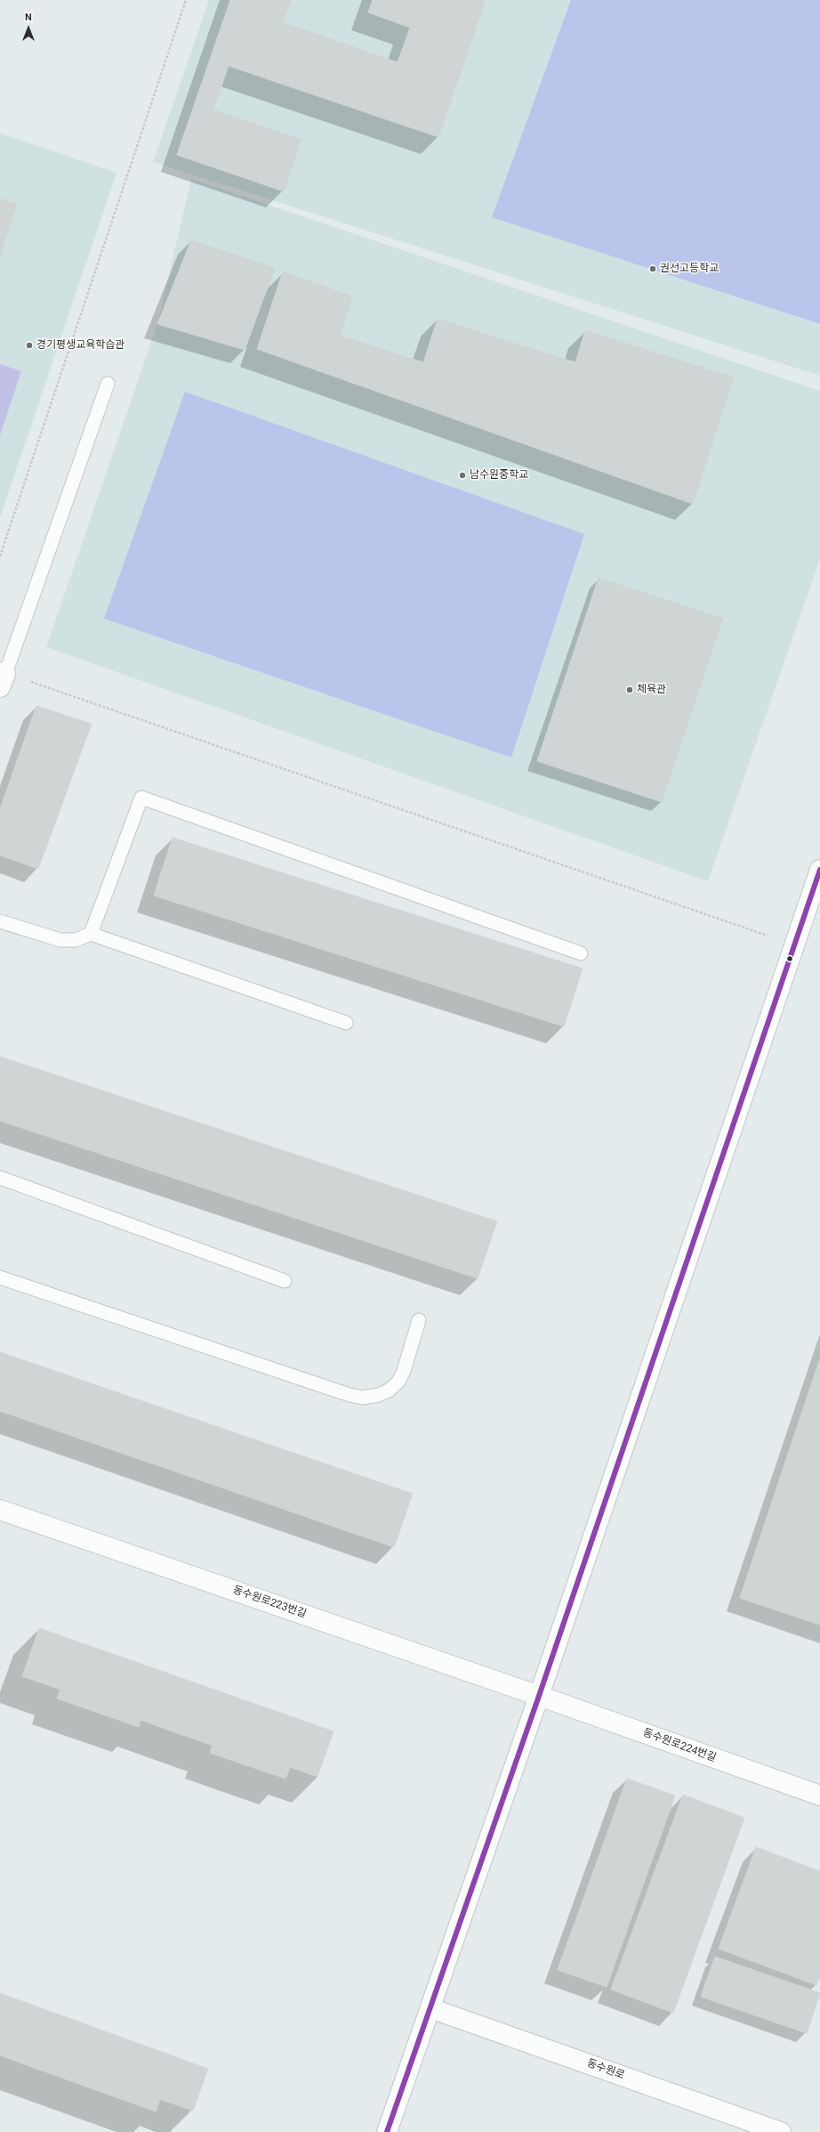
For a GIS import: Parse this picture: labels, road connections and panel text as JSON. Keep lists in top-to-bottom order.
{
  "streets": {
    "main road": ["동수원로223번길", "동수원로224번길", "동수원로"]
  },
  "crossings": [
    ["동수원로223번길", "동수원로224번길"]
  ],
  "places": [
    "권선고등학교",
    "경기평생교육학습관",
    "남수원중학교",
    "체육관"
  ],
  "north": "top"
}
